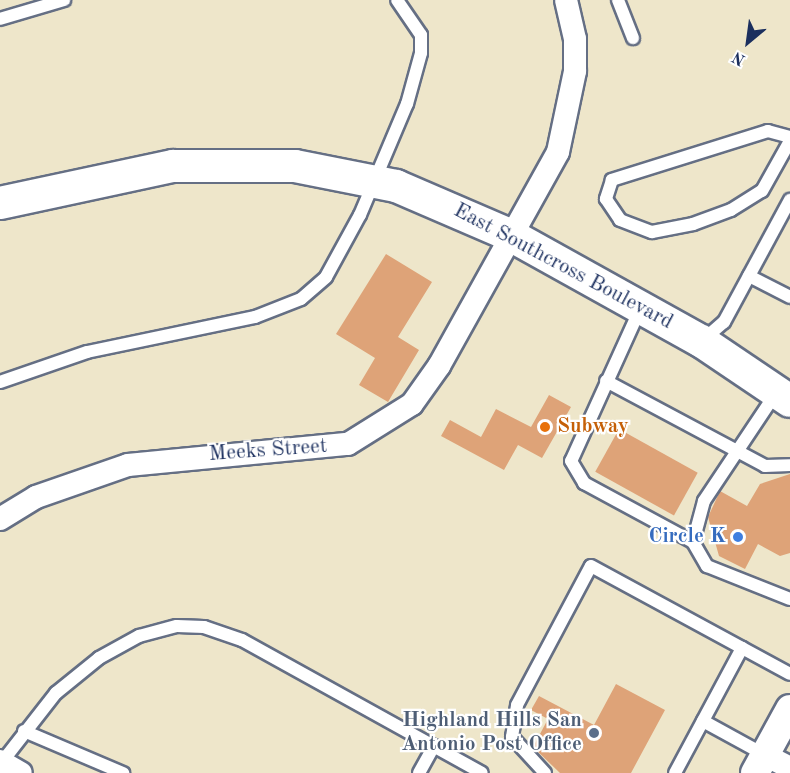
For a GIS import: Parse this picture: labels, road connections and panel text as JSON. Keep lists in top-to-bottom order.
{
  "streets": {
    "main road": ["East Southcross Boulevard"],
    "street": ["Meeks Street"]
  },
  "crossings": [
    ["East Southcross Boulevard", "Meeks Street"]
  ],
  "places": ["Subway", "Circle K", "Highland Hills San Antonio Post Office"],
  "north": "bottom left"
}
